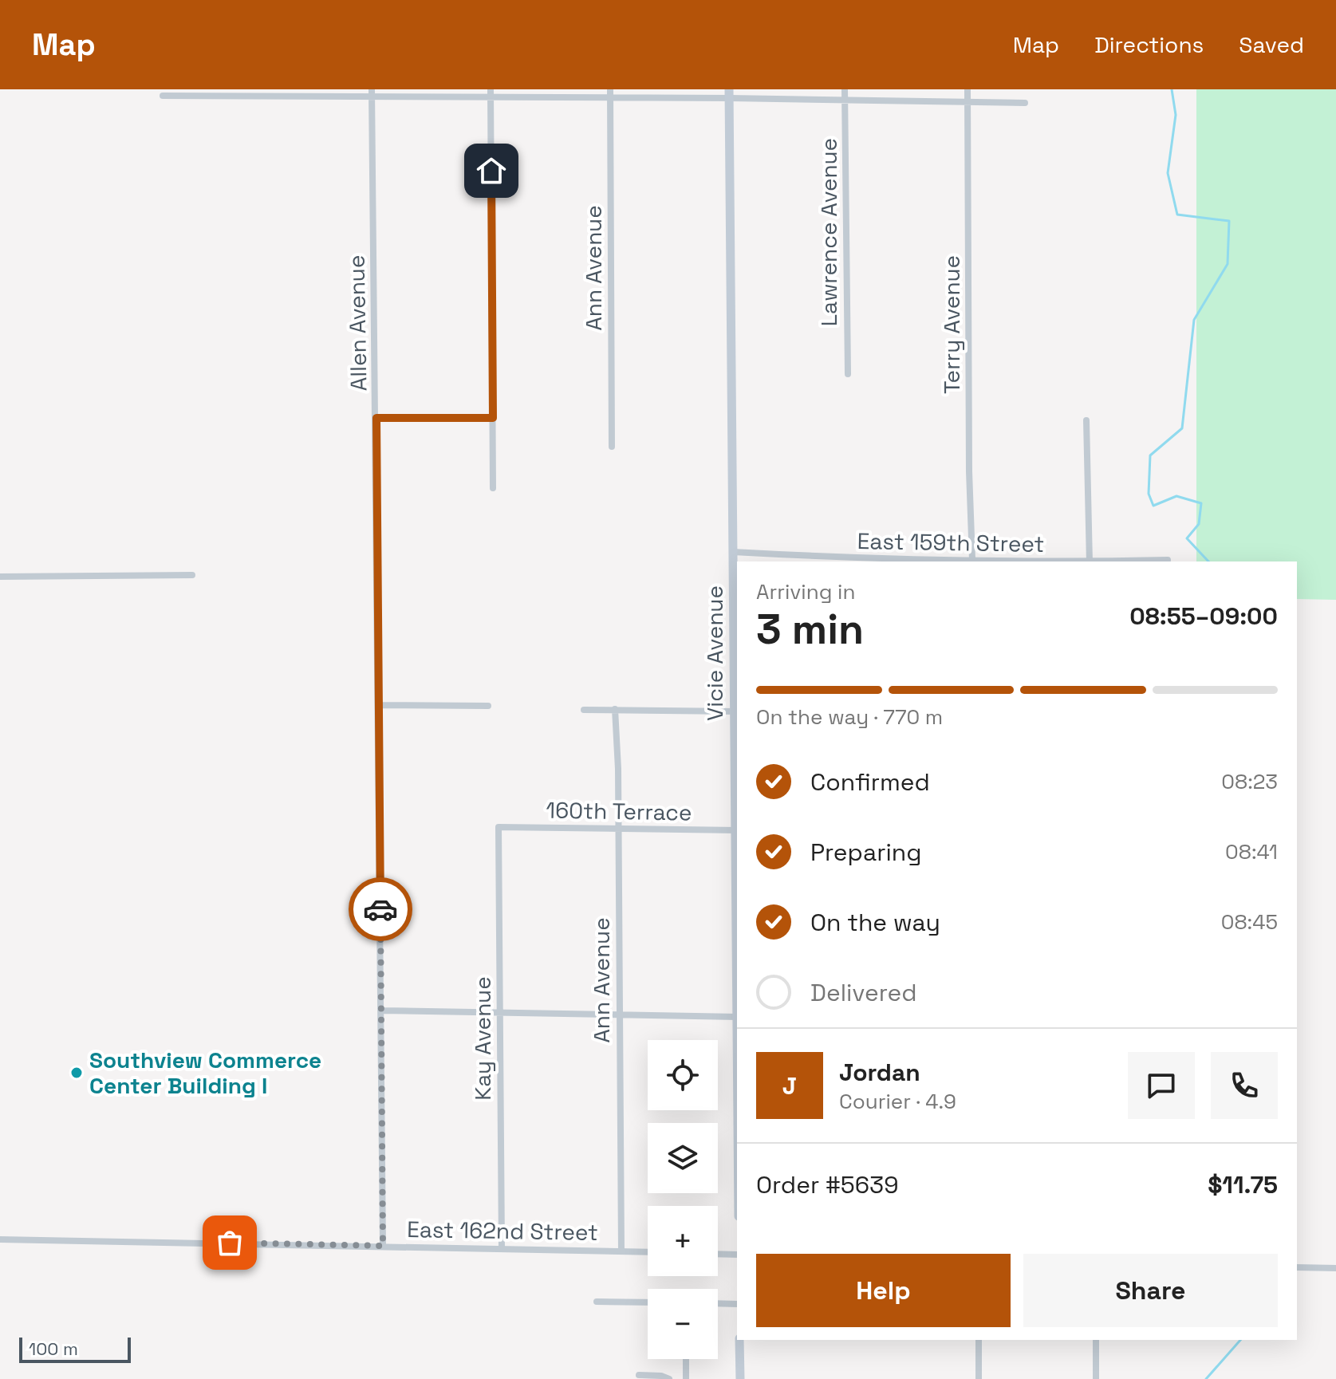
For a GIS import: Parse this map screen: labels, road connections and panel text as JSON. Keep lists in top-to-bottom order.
{
  "streets": {
    "street": [
      "Lawrence Avenue",
      "Ann Avenue",
      "Allen Avenue",
      "Terry Avenue",
      "East 159th Street",
      "Vicie Avenue",
      "160th Terrace",
      "Kay Avenue",
      "East 162nd Street"
    ]
  },
  "crossings": [
    ["Ann Avenue", "160th Terrace"],
    ["Ann Avenue", "East 162nd Street"],
    ["Allen Avenue", "East 162nd Street"],
    ["Terry Avenue", "East 159th Street"],
    ["East 159th Street", "Vicie Avenue"],
    ["Vicie Avenue", "160th Terrace"],
    ["160th Terrace", "Kay Avenue"],
    ["Kay Avenue", "East 162nd Street"]
  ],
  "places": ["Southview Commerce Center Building I"],
  "scale_bar": "100 m",
  "page": {
    "header": "Map",
    "nav": ["Map", "Directions", "Saved"],
    "heading": ["3 min", "Arriving in", "08:55–09:00"],
    "panel": [
      "Jordan",
      "Courier · 4.9",
      "Order #5639",
      "$11.75"
    ],
    "bar": "On the way · 770 m",
    "list": [
      ["Confirmed", "08:23"],
      ["Preparing", "08:41"],
      ["On the way", "08:45"],
      "Delivered"
    ],
    "map_buttons": ["+", "−"],
    "round": "J",
    "buttons": ["Help", "Share"],
    "scale": "100 m"
  }
}
